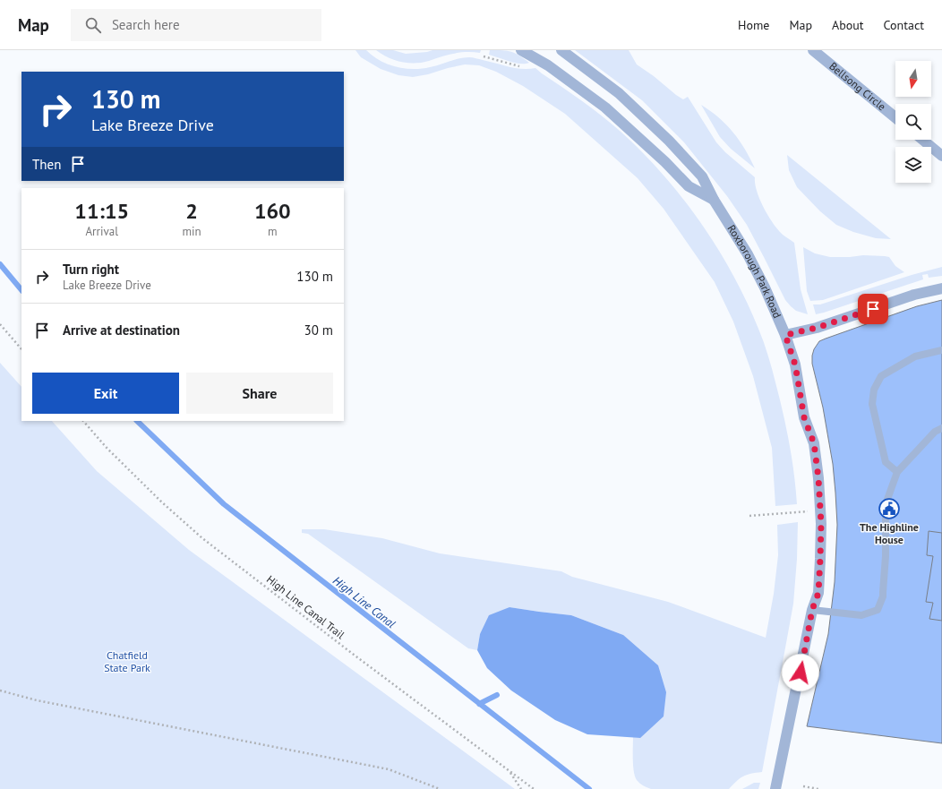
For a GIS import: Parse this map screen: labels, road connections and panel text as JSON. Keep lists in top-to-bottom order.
{
  "streets": {
    "street": ["Bellsong Circle", "Roxborough Park Road"],
    "path": ["High Line Canal Trail"]
  },
  "water": ["High Line Canal"],
  "parks": ["Chatfield State Park"],
  "places": {
    "public building": ["The Highline House"]
  },
  "north": "bottom",
  "page": {
    "header": "Map",
    "search": "Search here",
    "nav": [
      "Home",
      "Map",
      "About",
      "Contact"
    ],
    "turn": ["130 m", "Lake Breeze Drive"],
    "then": "Then",
    "eta": [
      "11:15",
      "Arrival",
      "2",
      "min",
      "160",
      "m"
    ],
    "list": [
      {
        "name": "Turn right",
        "note": "Lake Breeze Drive",
        "value": "130 m"
      },
      {
        "name": "Arrive at destination",
        "value": "30 m"
      }
    ],
    "buttons": ["Exit", "Share"]
  }
}
